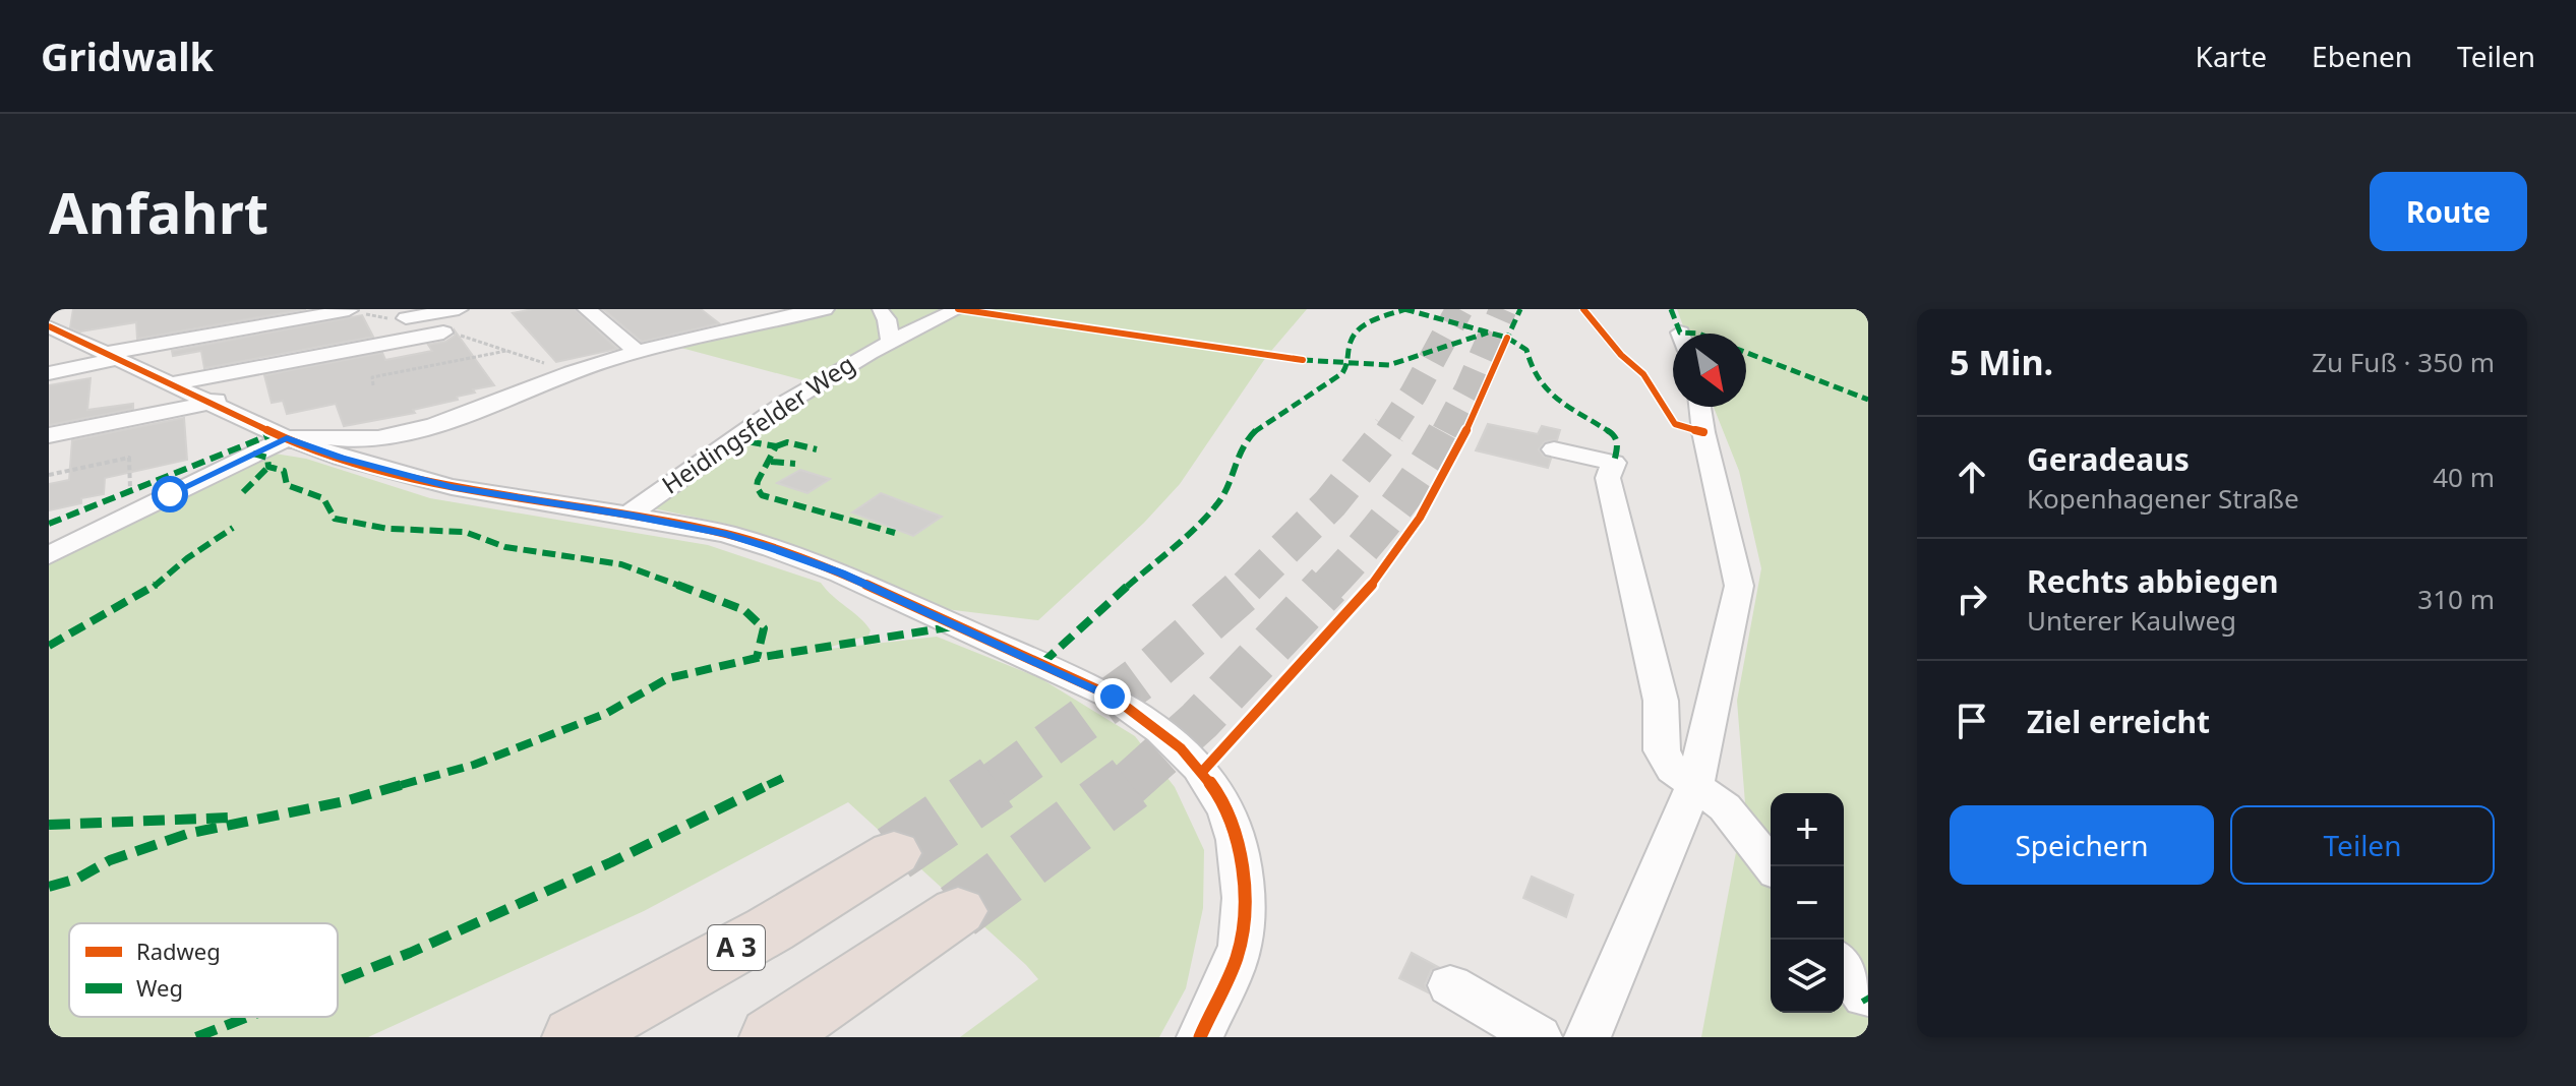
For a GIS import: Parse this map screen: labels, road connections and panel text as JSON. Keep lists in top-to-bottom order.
{
  "streets": {
    "highway": ["A 3"],
    "street": ["Heidingsfelder Weg"]
  },
  "legend": ["Radweg", "Weg"],
  "north": "bottom right",
  "page": {
    "header": "Gridwalk",
    "nav": ["Karte", "Ebenen", "Teilen"],
    "buttons": [
      "Route",
      ["Speichern", "Teilen"]
    ],
    "title": "Anfahrt",
    "heading": ["5 Min.", "Zu Fuß · 350 m"],
    "list": [
      ["Geradeaus", "Kopenhagener Straße", "40 m"],
      ["Rechts abbiegen", "Unterer Kaulweg", "310 m"],
      "Ziel erreicht"
    ],
    "map_buttons": ["+", "−"]
  }
}
